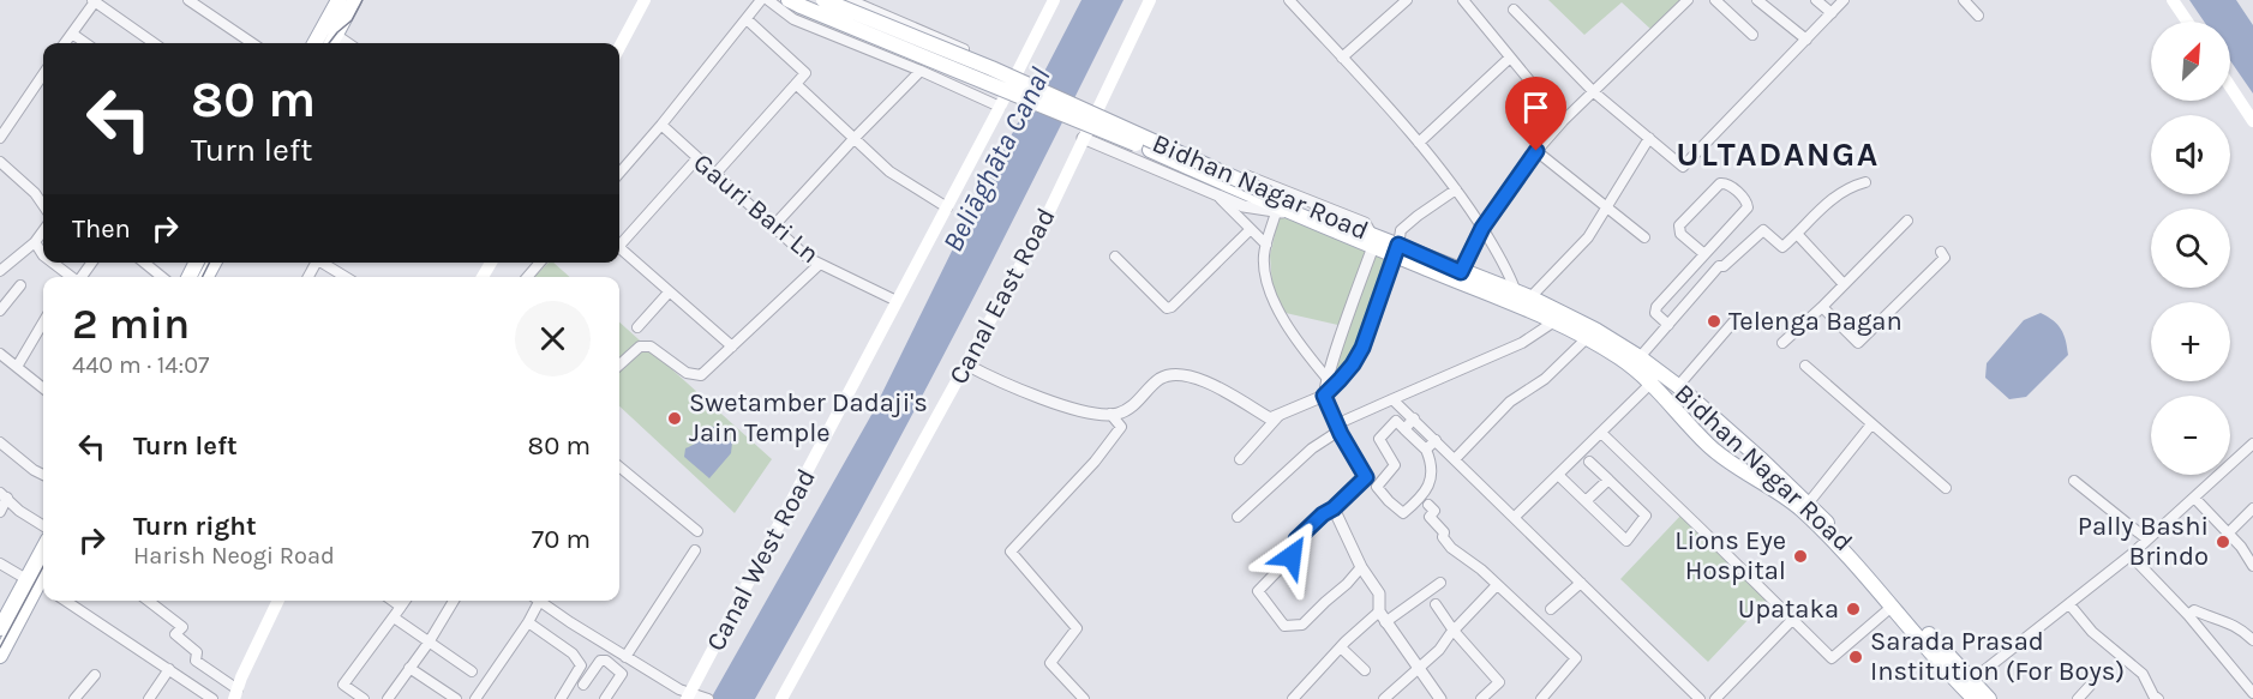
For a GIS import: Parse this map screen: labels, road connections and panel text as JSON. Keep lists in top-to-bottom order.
{
  "streets": {
    "main road": ["Bidhan Nagar Road", "Canal East Road", "Canal West Road"],
    "street": ["Gauri Bari Ln"]
  },
  "crossings": [
    ["Gauri Bari Ln", "Canal West Road"]
  ],
  "districts": ["ULTADANGA"],
  "water": ["Beliāghāta Canal"],
  "places": [
    "Telenga Bagan",
    "Swetamber Dadaji's Jain Temple",
    "Pally Bashi Brindo",
    "Lions Eye Hospital",
    "Upataka",
    "Sarada Prasad Institution (For Boys)"
  ],
  "north": "top right",
  "page": {
    "map_buttons": ["+", "−"],
    "turn": ["80 m", "Turn left"],
    "then": "Then",
    "heading": ["2 min", "440 m · 14:07"],
    "list": [
      {
        "name": "Turn left",
        "value": "80 m"
      },
      {
        "name": "Turn right",
        "note": "Harish Neogi Road",
        "value": "70 m"
      }
    ]
  }
}
